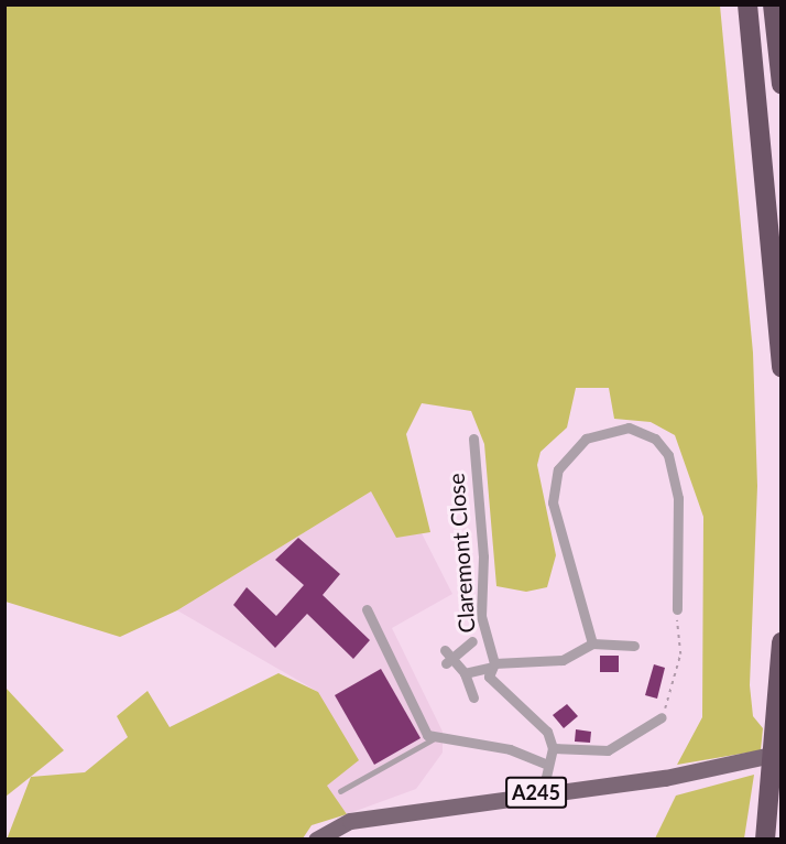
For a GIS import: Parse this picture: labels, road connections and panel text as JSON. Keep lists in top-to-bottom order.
{
  "streets": {
    "main road": ["A245"],
    "street": ["Claremont Close"]
  }
}
